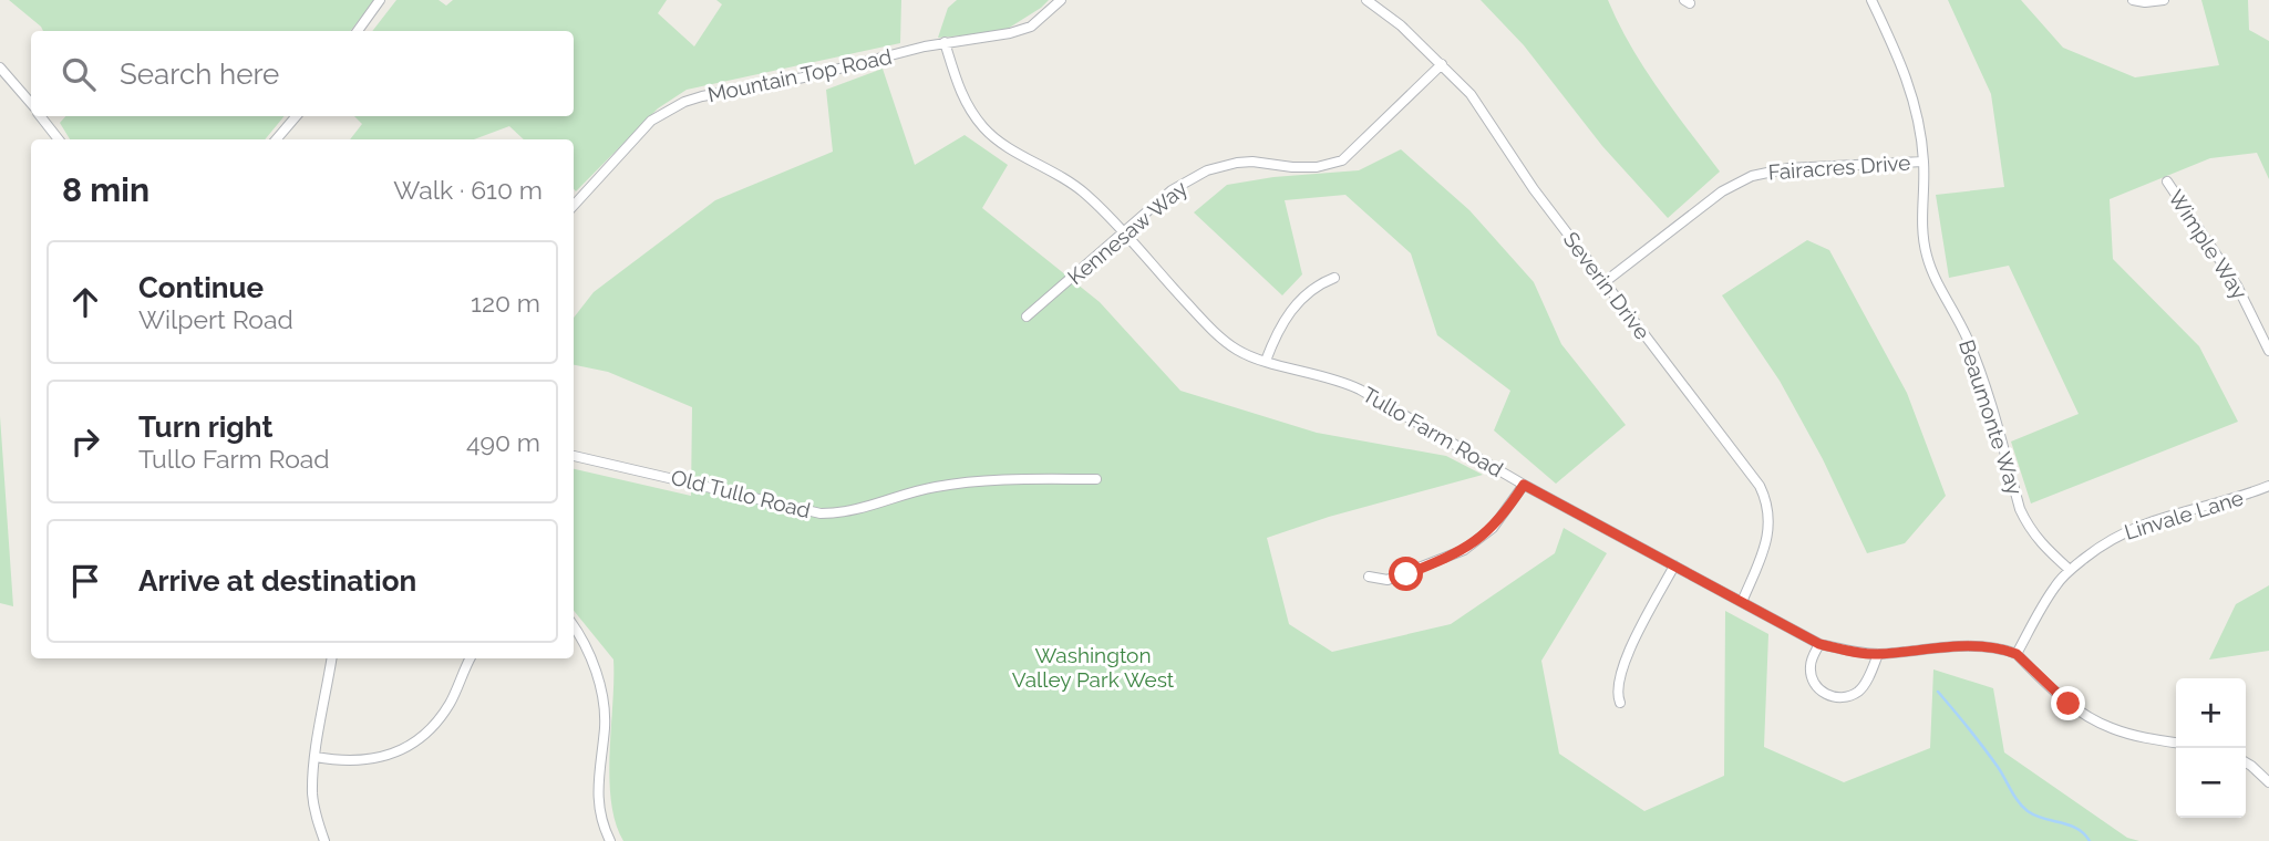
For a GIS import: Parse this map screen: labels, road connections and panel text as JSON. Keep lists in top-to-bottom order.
{
  "streets": {
    "street": [
      "Mountain Top Road",
      "Fairacres Drive",
      "Kennesaw Way",
      "Wimple Way",
      "Severin Drive",
      "Beaumonte Way",
      "Tullo Farm Road",
      "Old Tullo Road",
      "Linvale Lane"
    ]
  },
  "crossings": [
    ["Mountain Top Road", "Tullo Farm Road"],
    ["Fairacres Drive", "Severin Drive"],
    ["Fairacres Drive", "Beaumonte Way"],
    ["Kennesaw Way", "Severin Drive"],
    ["Kennesaw Way", "Tullo Farm Road"],
    ["Severin Drive", "Tullo Farm Road"],
    ["Beaumonte Way", "Linvale Lane"],
    ["Tullo Farm Road", "Linvale Lane"]
  ],
  "parks": ["Washington Valley Park West"],
  "page": {
    "search": "Search here",
    "heading": ["8 min", "Walk · 610 m"],
    "list": [
      ["Continue", "Wilpert Road", "120 m"],
      ["Turn right", "Tullo Farm Road", "490 m"],
      "Arrive at destination"
    ],
    "map_buttons": ["+", "−"]
  }
}
